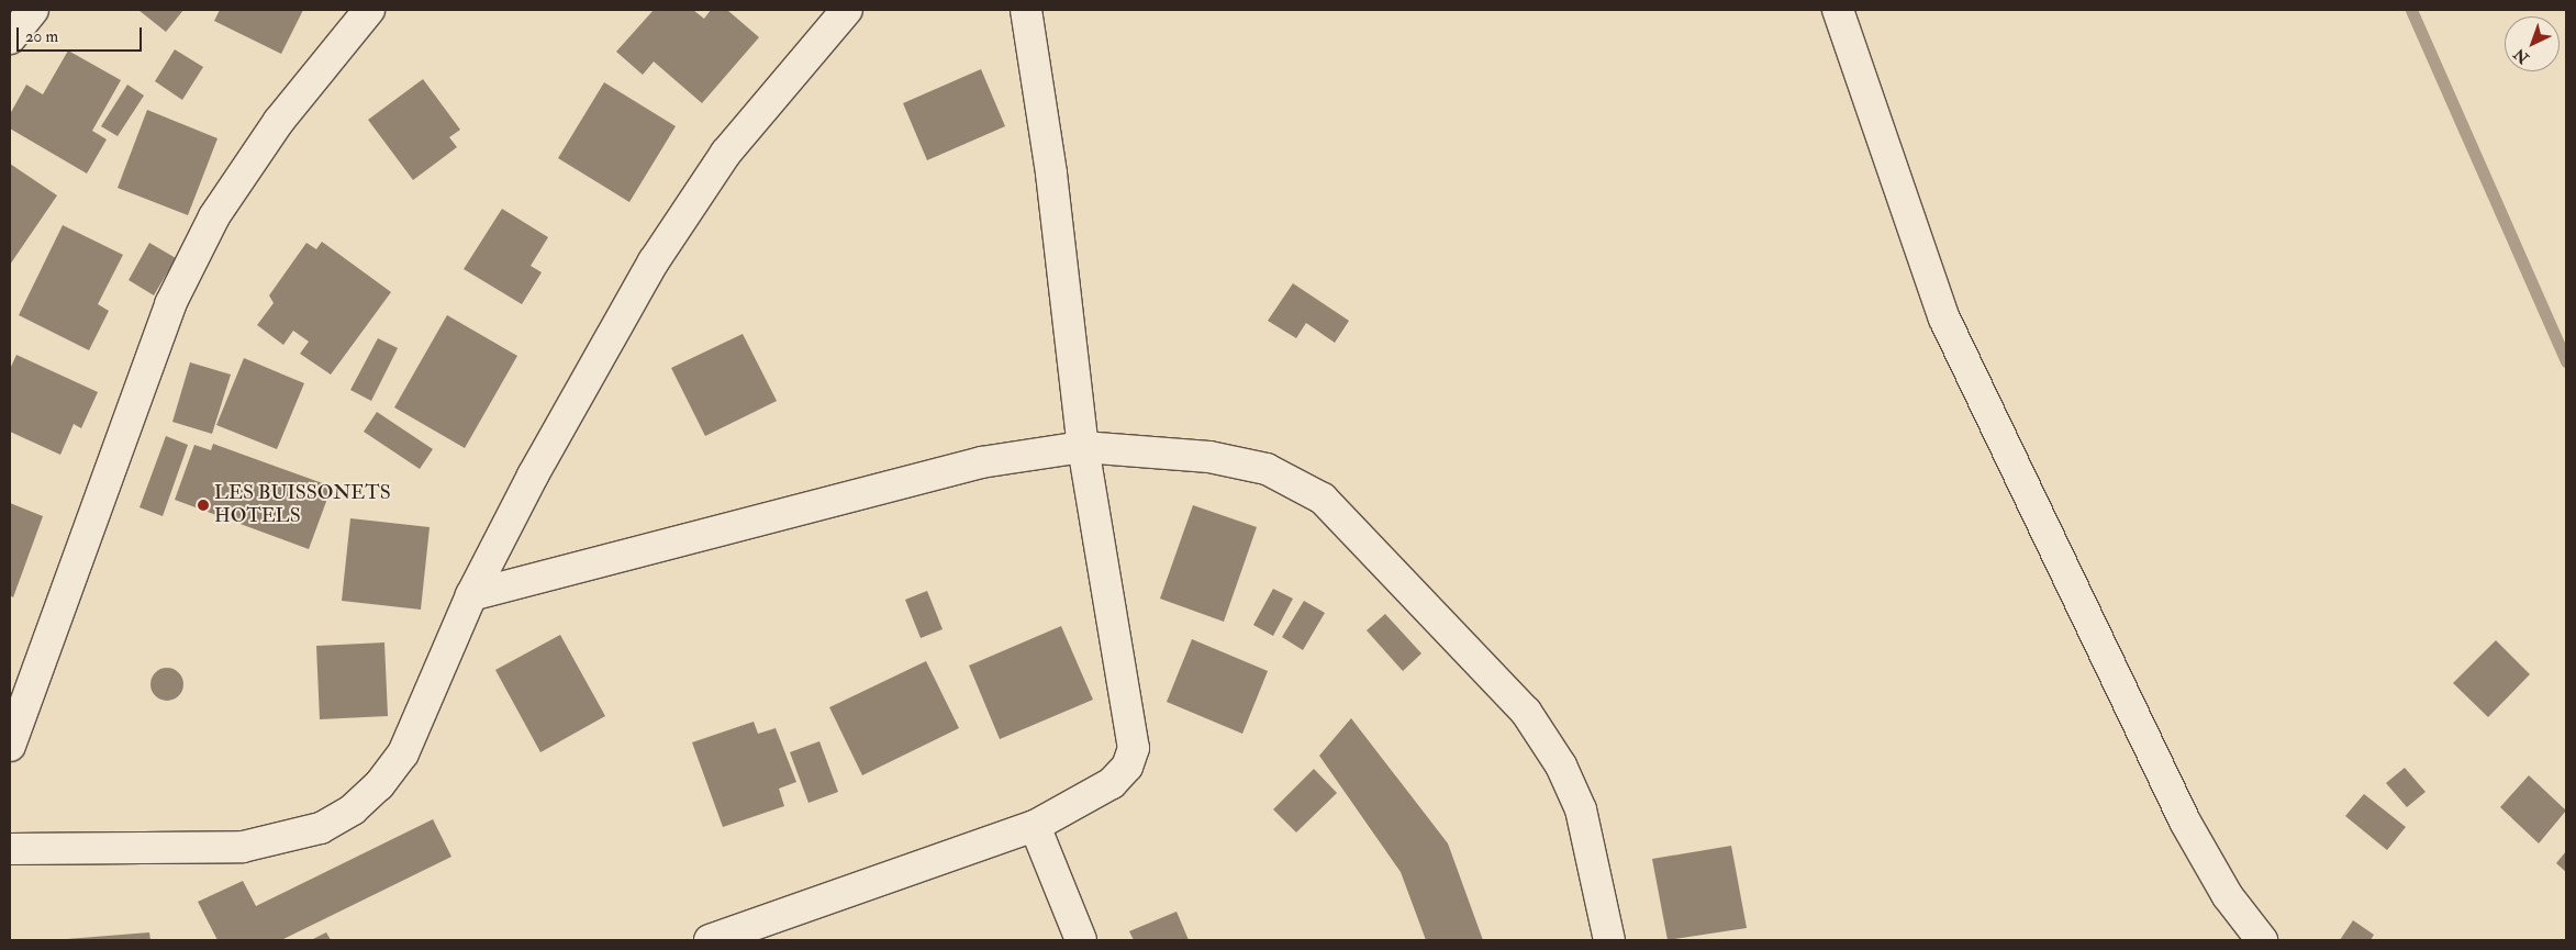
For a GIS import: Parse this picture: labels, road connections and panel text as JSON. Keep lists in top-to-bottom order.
{
  "places": ["LES BUISSONETS HOTELS"],
  "scale_bar": "20 m",
  "north": "bottom left"
}
